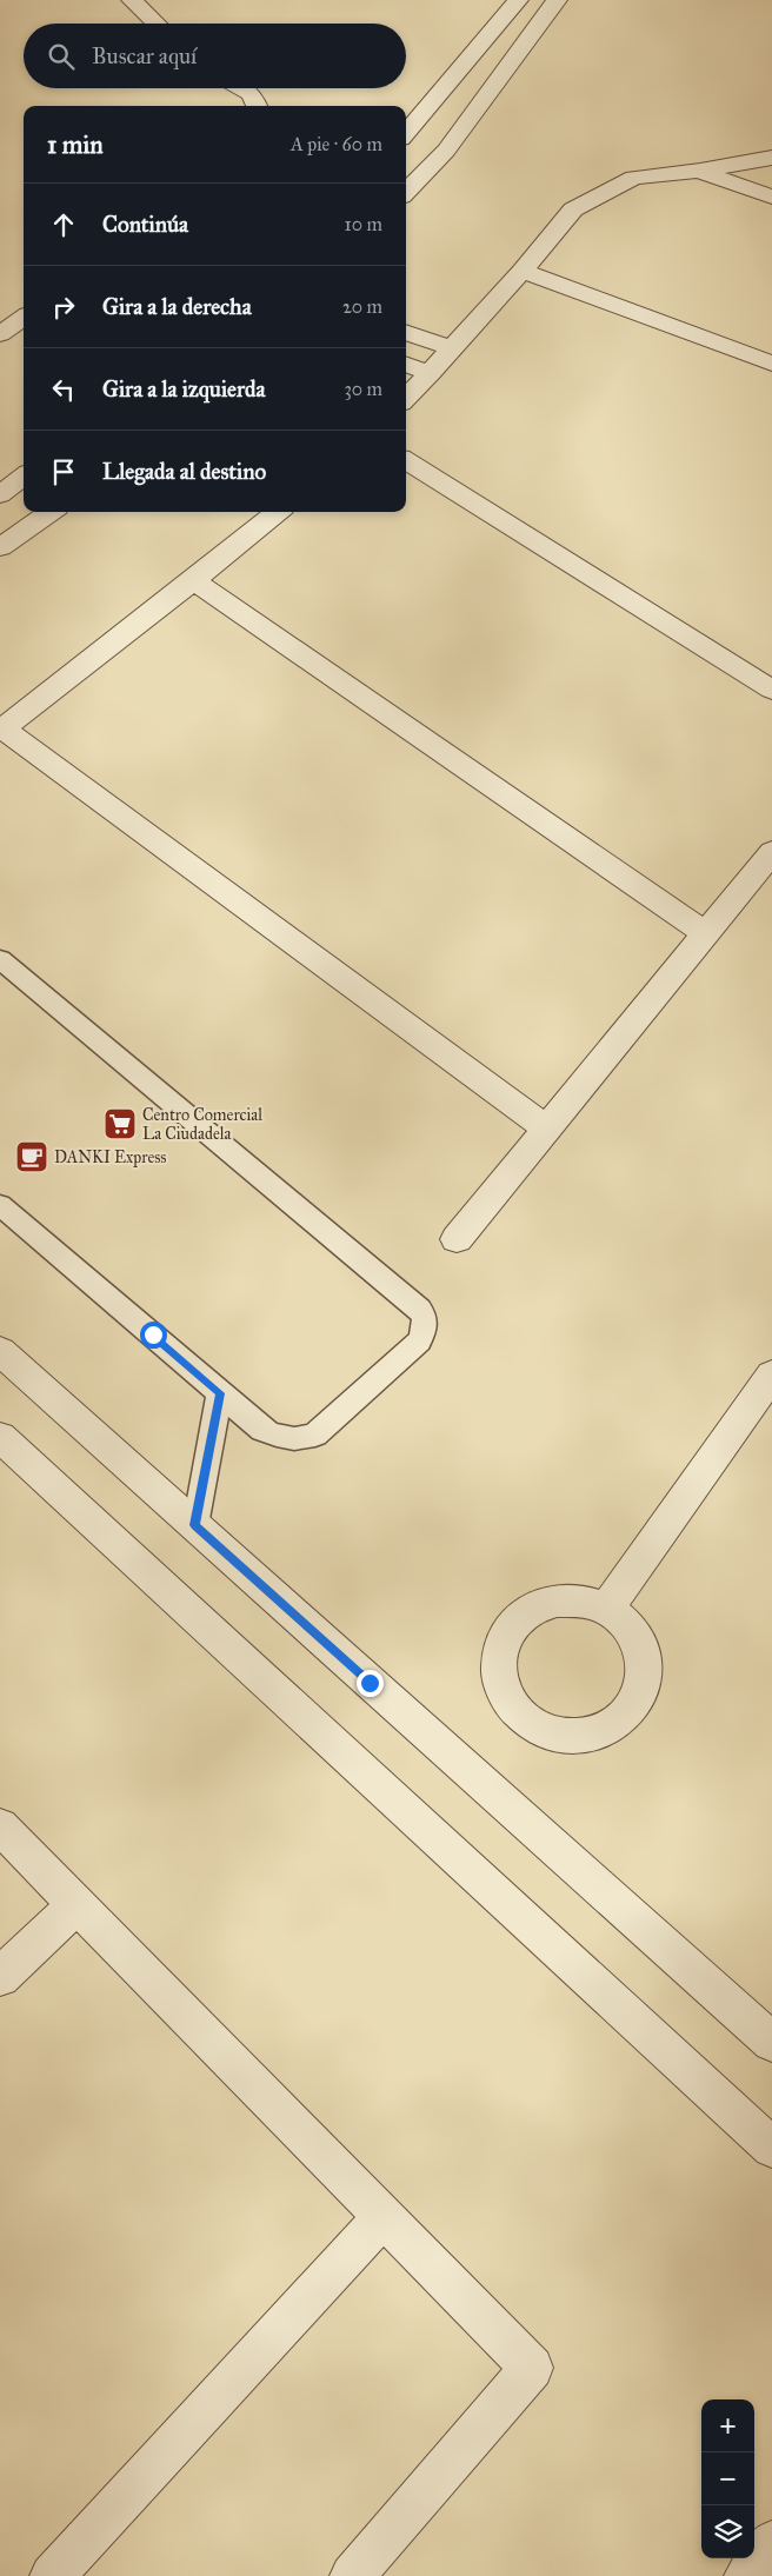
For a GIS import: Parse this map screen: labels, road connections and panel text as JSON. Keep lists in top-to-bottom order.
{
  "places": {
    "supermarket": ["Centro Comercial La Ciudadela"],
    "cafe": ["DANKI Express"]
  },
  "page": {
    "search": "Buscar aquí",
    "heading": ["1 min", "A pie · 60 m"],
    "list": [
      ["Continúa", "10 m"],
      ["Gira a la derecha", "20 m"],
      ["Gira a la izquierda", "30 m"],
      "Llegada al destino"
    ],
    "map_buttons": ["+", "−"]
  }
}
